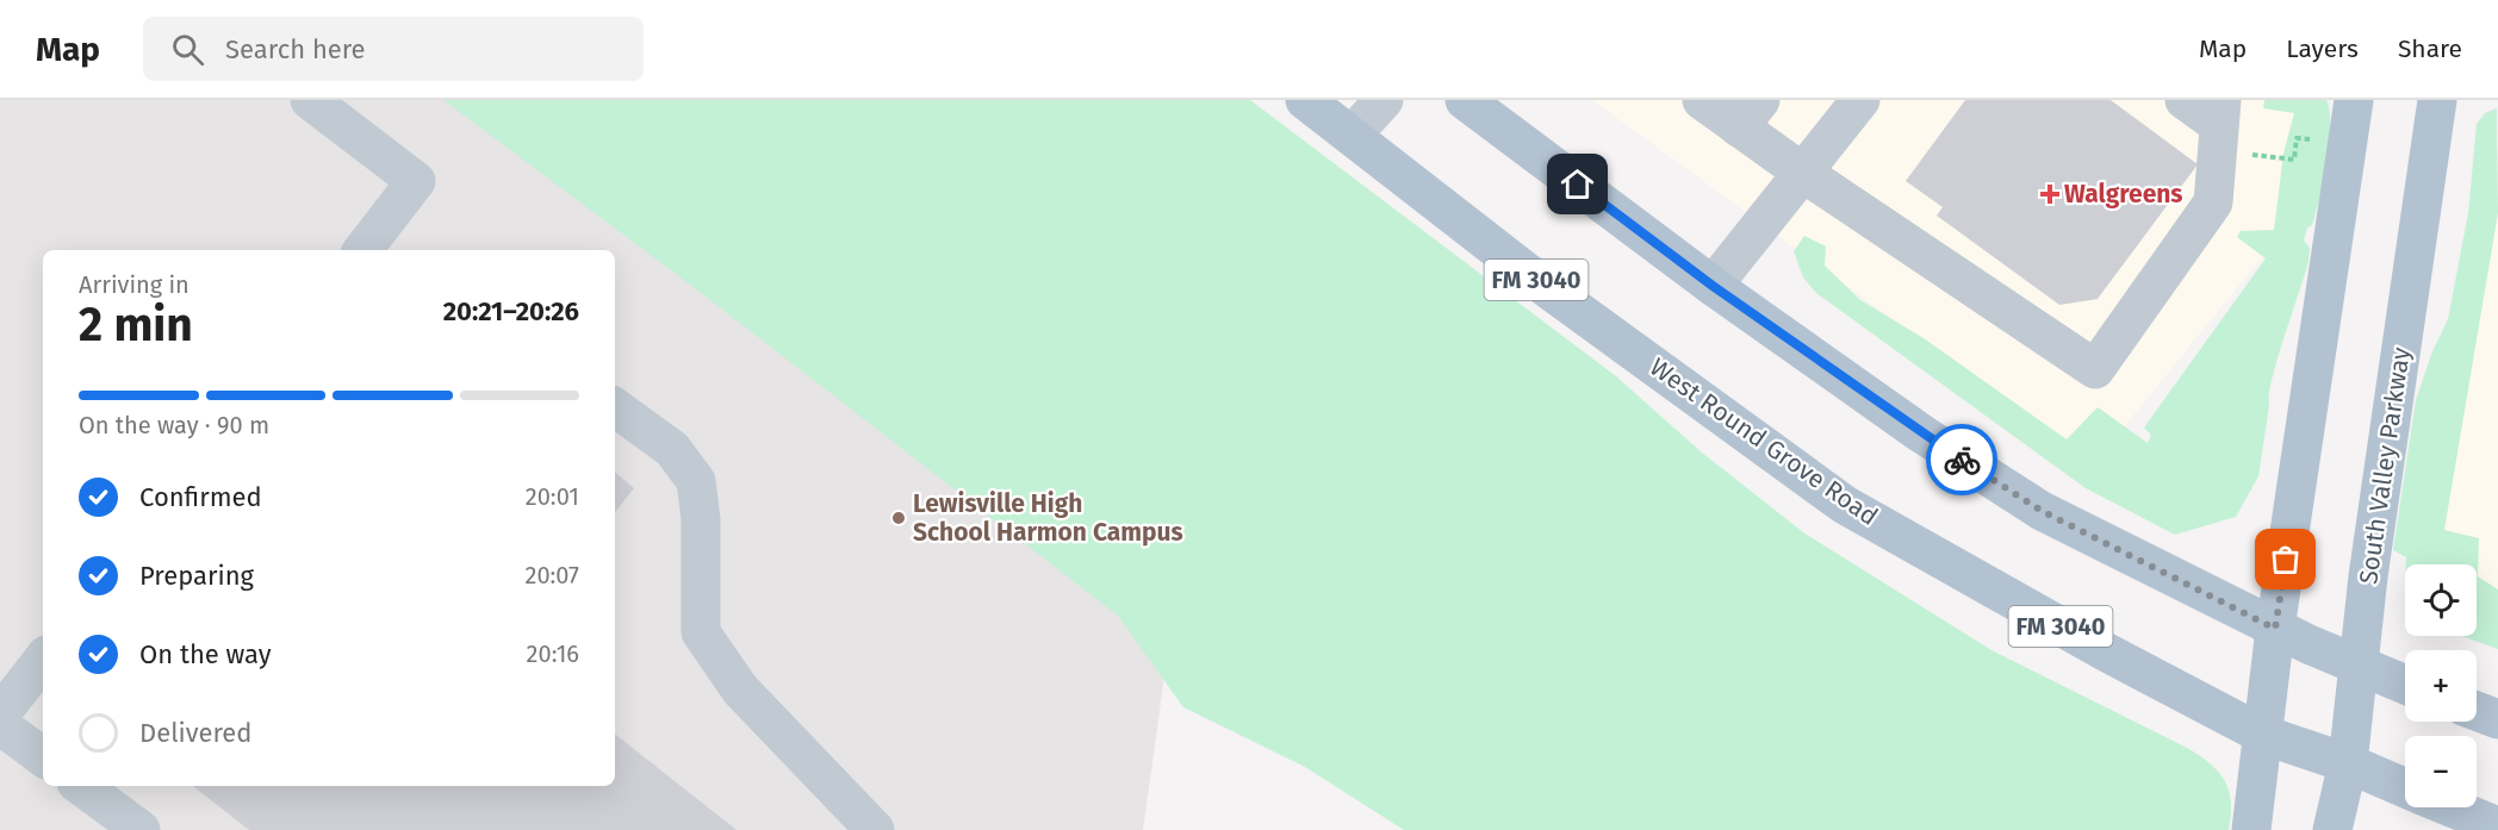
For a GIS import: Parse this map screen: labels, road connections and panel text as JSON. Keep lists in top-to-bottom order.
{
  "streets": {
    "main road": ["FM 3040", "West Round Grove Road", "South Valley Parkway"]
  },
  "crossings": [
    ["West Round Grove Road", "South Valley Parkway"]
  ],
  "places": {
    "health": ["Walgreens"],
    "other": ["Lewisville High School Harmon Campus"]
  },
  "page": {
    "header": "Map",
    "search": "Search here",
    "nav": ["Map", "Layers", "Share"],
    "heading": ["2 min", "Arriving in", "20:21–20:26"],
    "bar": "On the way · 90 m",
    "list": [
      ["Confirmed", "20:01"],
      ["Preparing", "20:07"],
      ["On the way", "20:16"],
      "Delivered"
    ],
    "map_buttons": ["+", "−"]
  }
}
